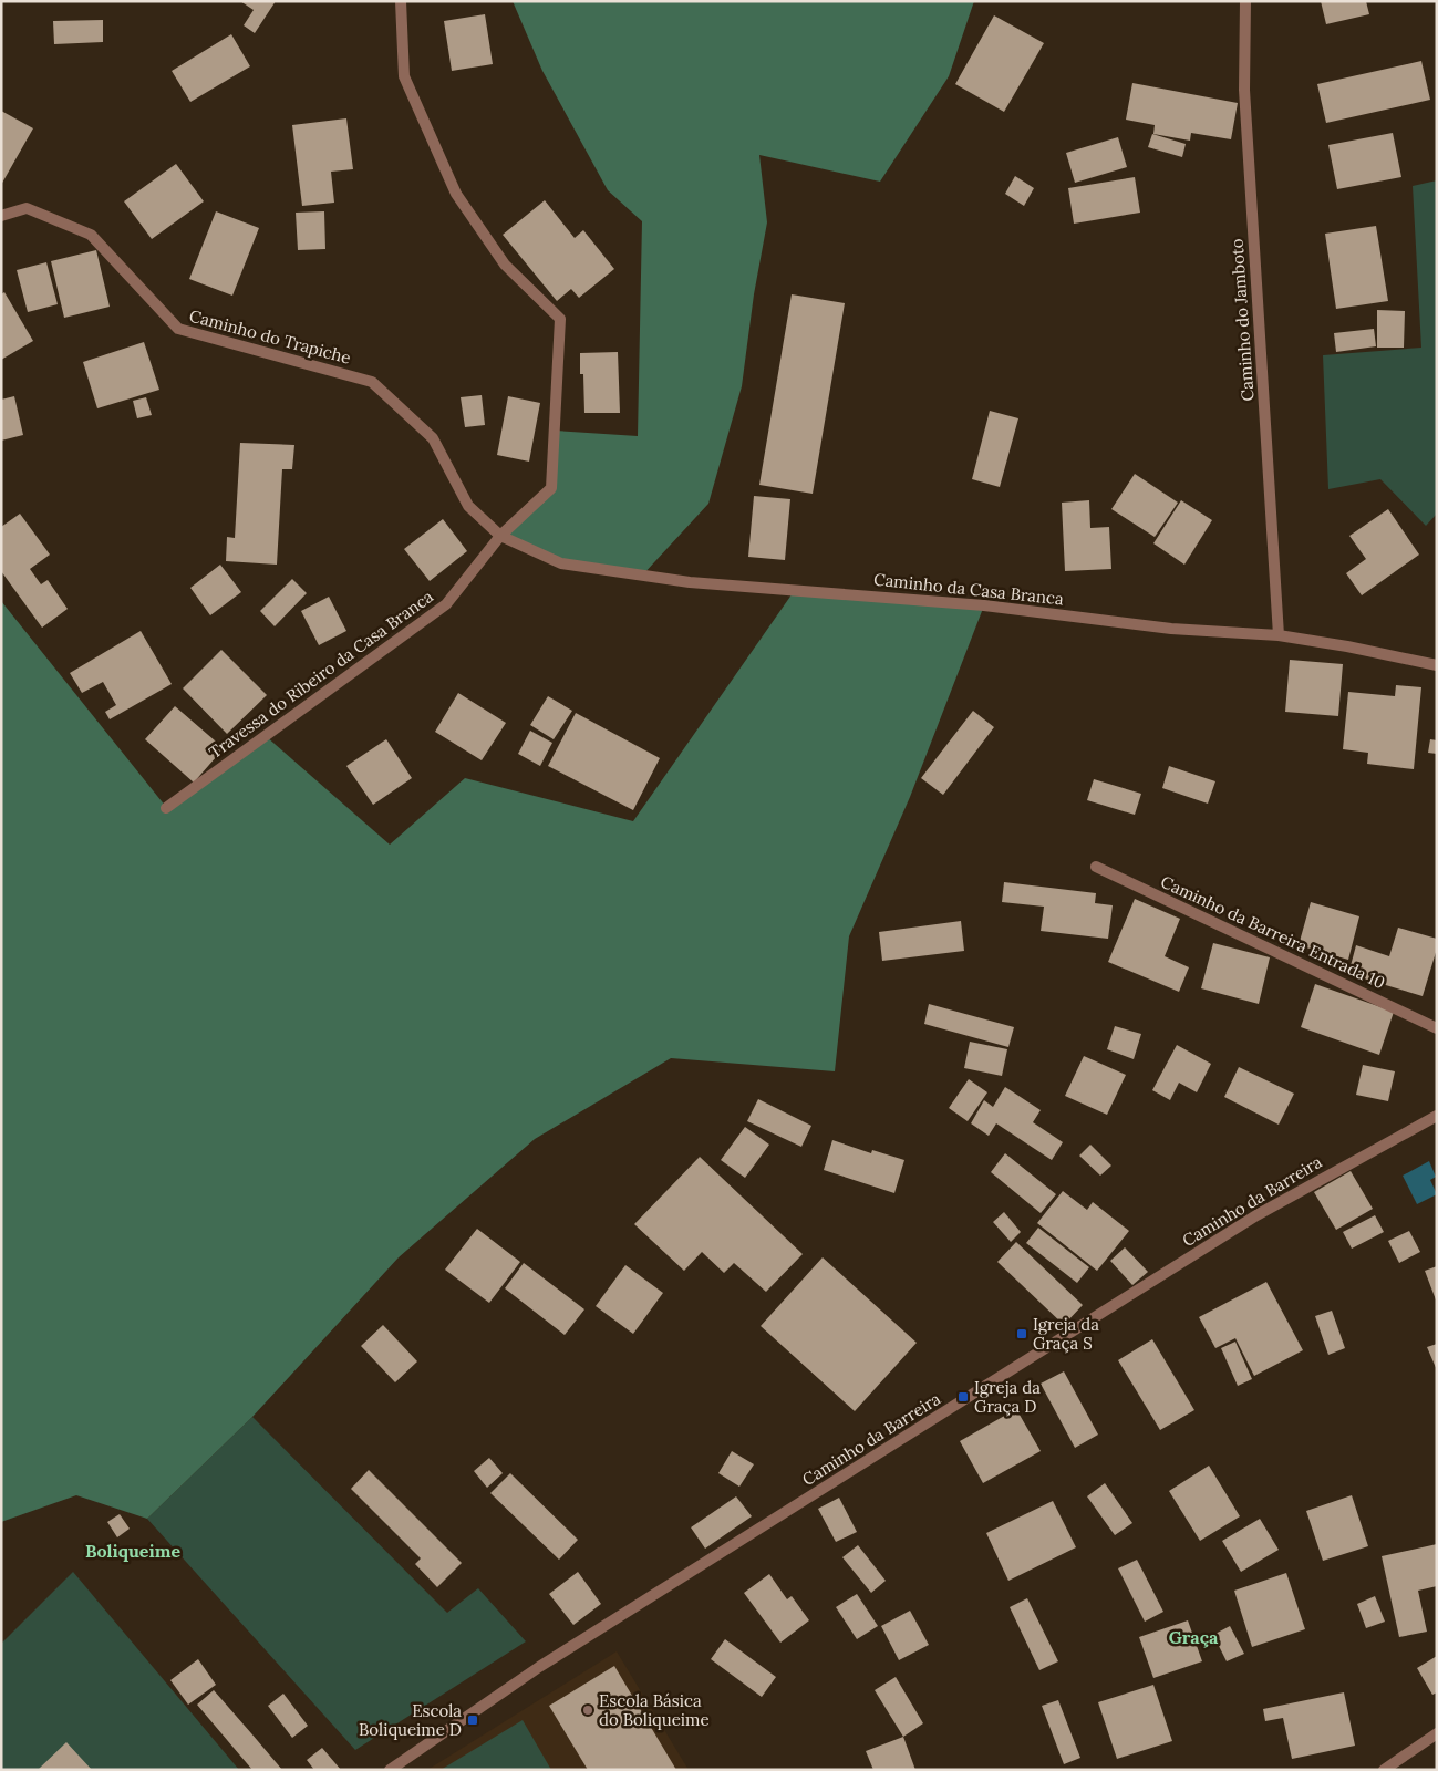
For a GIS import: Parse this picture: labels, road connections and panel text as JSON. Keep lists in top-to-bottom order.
{
  "streets": {
    "street": [
      "Caminho do Jamboto",
      "Caminho do Trapiche",
      "Caminho da Casa Branca",
      "Travessa do Ribeiro da Casa Branca",
      "Caminho da Barreira Entrada 10",
      "Caminho da Barreira"
    ]
  },
  "crossings": [
    ["Caminho do Jamboto", "Caminho da Casa Branca"],
    ["Caminho do Trapiche", "Caminho da Casa Branca"],
    ["Caminho do Trapiche", "Travessa do Ribeiro da Casa Branca"],
    ["Caminho da Casa Branca", "Travessa do Ribeiro da Casa Branca"]
  ],
  "districts": ["Boliqueime", "Graça"],
  "places": {
    "transit": ["Igreja da Graça S", "Igreja da Graça D", "Escola Boliqueime D"],
    "other": ["Escola Básica do Boliqueime"]
  }
}
